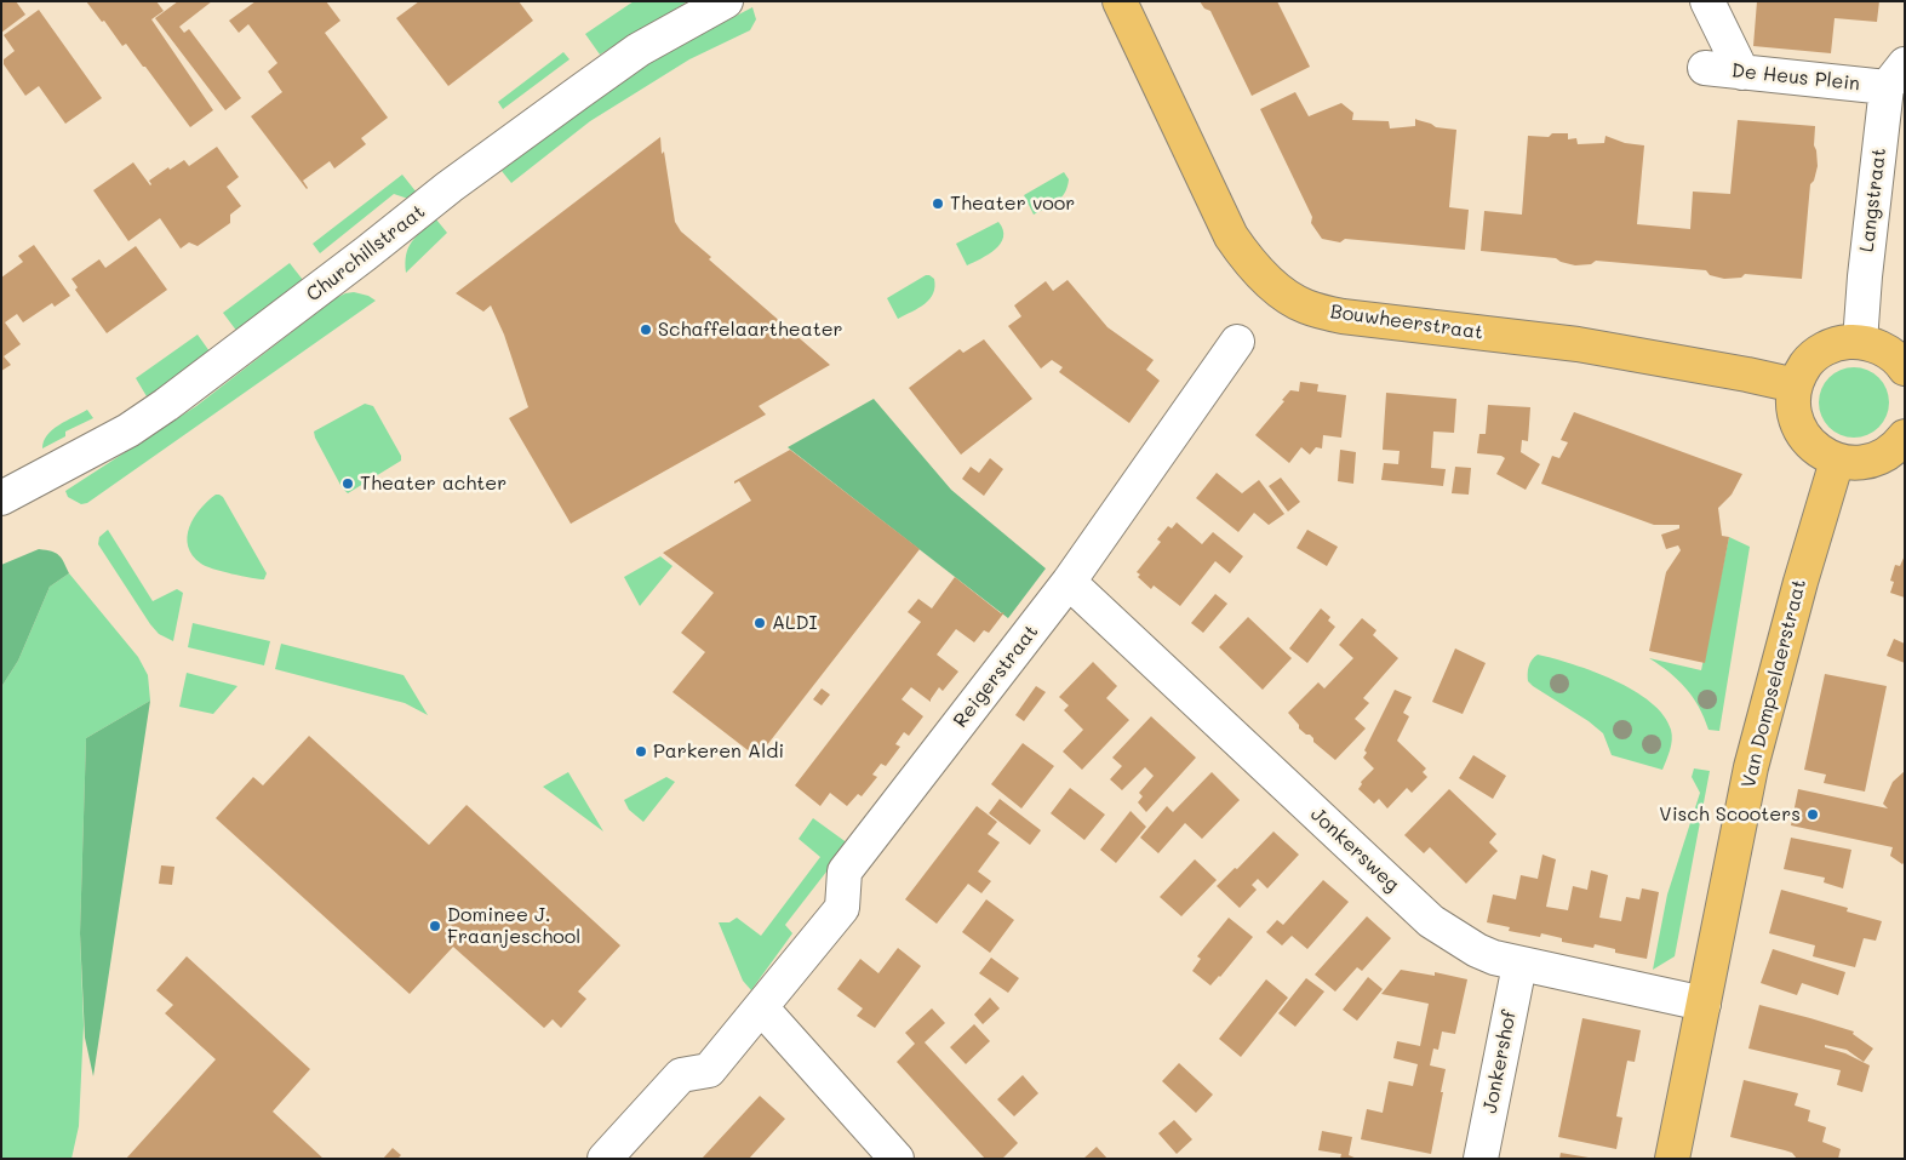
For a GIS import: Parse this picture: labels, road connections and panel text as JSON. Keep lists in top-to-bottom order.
{
  "streets": {
    "main road": ["Bouwheerstraat", "Van Dompselaerstraat"],
    "street": [
      "De Heus Plein",
      "Langstraat",
      "Churchillstraat",
      "Reigerstraat",
      "Jonkersweg",
      "Jonkershof"
    ]
  },
  "crossings": [
    ["De Heus Plein", "Langstraat"],
    ["Reigerstraat", "Jonkersweg"],
    ["Van Dompselaerstraat", "Jonkersweg"],
    ["Jonkersweg", "Jonkershof"]
  ],
  "places": [
    "Theater voor",
    "Schaffelaartheater",
    "Theater achter",
    "ALDI",
    "Parkeren Aldi",
    "Visch Scooters",
    "Dominee J. Fraanjeschool"
  ]
}
